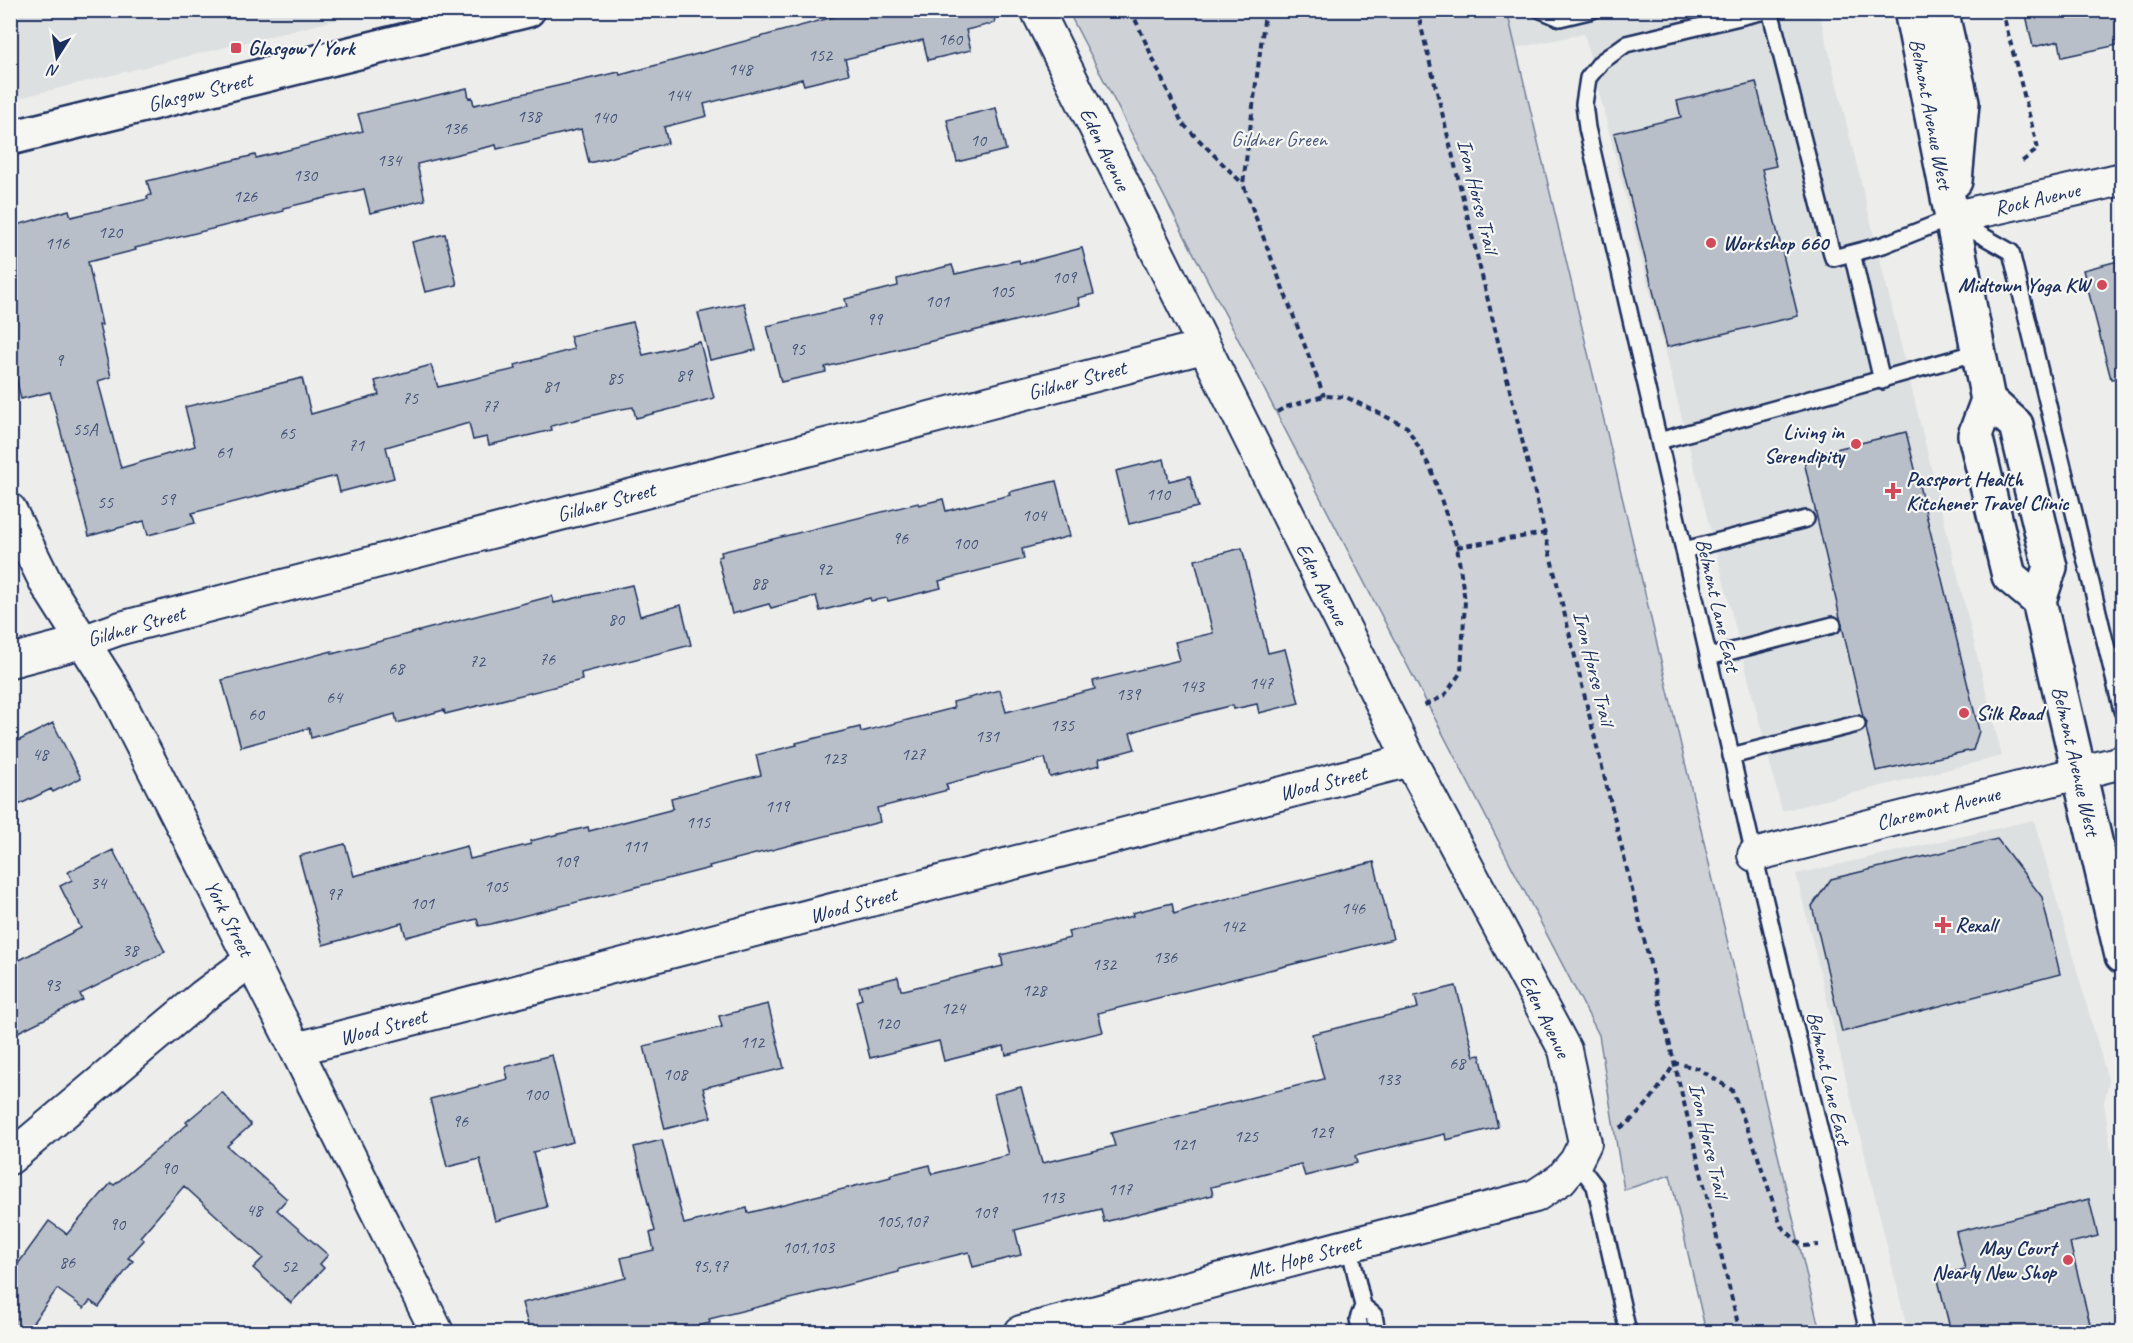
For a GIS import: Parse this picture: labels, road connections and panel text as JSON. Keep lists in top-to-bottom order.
{
  "streets": {
    "street": [
      "Glasgow Street",
      "Belmont Avenue West",
      "Eden Avenue",
      "Rock Avenue",
      "Gildner Street",
      "Wood Street",
      "Claremont Avenue",
      "York Street",
      "Mt. Hope Street"
    ],
    "lane": ["Belmont Lane East"],
    "path": ["Iron Horse Trail"]
  },
  "crossings": [
    ["Belmont Avenue West", "Rock Avenue"],
    ["Belmont Avenue West", "Claremont Avenue"],
    ["Eden Avenue", "Gildner Street"],
    ["Eden Avenue", "Wood Street"],
    ["Eden Avenue", "Mt. Hope Street"],
    ["Gildner Street", "York Street"],
    ["Belmont Lane East", "Claremont Avenue"],
    ["Wood Street", "York Street"]
  ],
  "parks": ["Gildner Green"],
  "places": {
    "transit": ["Glasgow / York"],
    "other": [
      "Workshop 660",
      "Midtown Yoga KW",
      "Living in Serendipity",
      "Silk Road",
      "May Court Nearly New Shop"
    ],
    "health": ["Passport Health Kitchener Travel Clinic", "Rexall"]
  },
  "house_numbers": [
    "160",
    "152",
    "148",
    "144",
    "138",
    "140",
    "136",
    "10",
    "134",
    "130",
    "126",
    "120",
    "116",
    "109",
    "105",
    "101",
    "99",
    "95",
    "9",
    "89",
    "85",
    "81",
    "75",
    "77",
    "55A",
    "65",
    "71",
    "61",
    "110",
    "59",
    "55",
    "104",
    "96",
    "100",
    "92",
    "88",
    "80",
    "76",
    "72",
    "68",
    "147",
    "143",
    "139",
    "64",
    "60",
    "135",
    "131",
    "48",
    "127",
    "123",
    "119",
    "115",
    "111",
    "109",
    "34",
    "105",
    "97",
    "101",
    "146",
    "142",
    "38",
    "136",
    "132",
    "93",
    "128",
    "124",
    "120",
    "112",
    "68",
    "108",
    "133",
    "100",
    "96",
    "129",
    "125",
    "121",
    "90",
    "117",
    "113",
    "48",
    "109",
    "105,107",
    "90",
    "101,103",
    "86",
    "52",
    "95,97"
  ],
  "north": "bottom"
}
